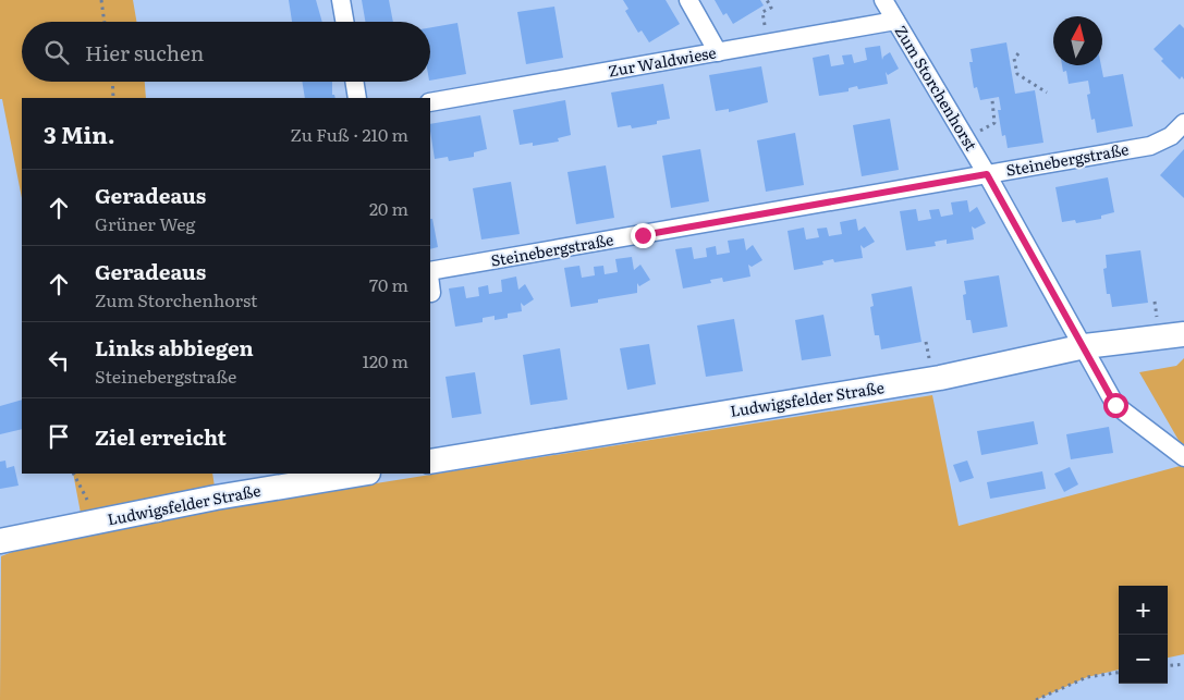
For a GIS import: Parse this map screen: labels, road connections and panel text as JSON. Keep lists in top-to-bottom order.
{
  "streets": {
    "street": [
      "Zur Waldwiese",
      "Zum Storchenhorst",
      "Steinebergstraße",
      "Ludwigsfelder Straße"
    ]
  },
  "crossings": [
    ["Zur Waldwiese", "Zum Storchenhorst"],
    ["Zum Storchenhorst", "Steinebergstraße"],
    ["Zum Storchenhorst", "Ludwigsfelder Straße"]
  ],
  "north": "top",
  "page": {
    "search": "Hier suchen",
    "heading": ["3 Min.", "Zu Fuß · 210 m"],
    "list": [
      ["Geradeaus", "Grüner Weg", "20 m"],
      ["Geradeaus", "Zum Storchenhorst", "70 m"],
      ["Links abbiegen", "Steinebergstraße", "120 m"],
      "Ziel erreicht"
    ],
    "map_buttons": ["+", "−"]
  }
}
